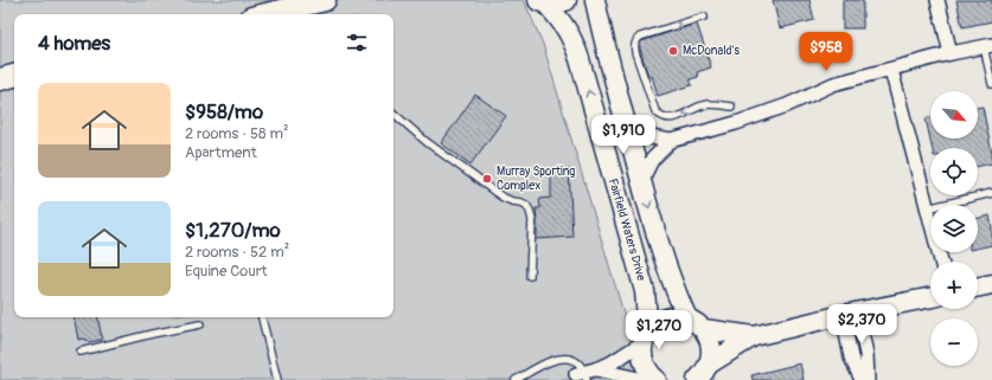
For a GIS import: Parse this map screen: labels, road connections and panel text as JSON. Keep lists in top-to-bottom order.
{
  "streets": {
    "street": ["Fairfield Waters Drive"]
  },
  "places": ["McDonald's", "Murray Sporting Complex"],
  "north": "bottom right",
  "page": {
    "heading": "4 homes",
    "price": [
      "$958",
      "$1,910",
      "$2,370",
      "$1,270"
    ],
    "list": [
      {
        "name": "$958/mo",
        "note": "2 rooms · 58 m² · Apartment"
      },
      {
        "name": "$1,270/mo",
        "note": "2 rooms · 52 m² · Equine Court"
      }
    ],
    "map_buttons": ["+", "−"]
  }
}
